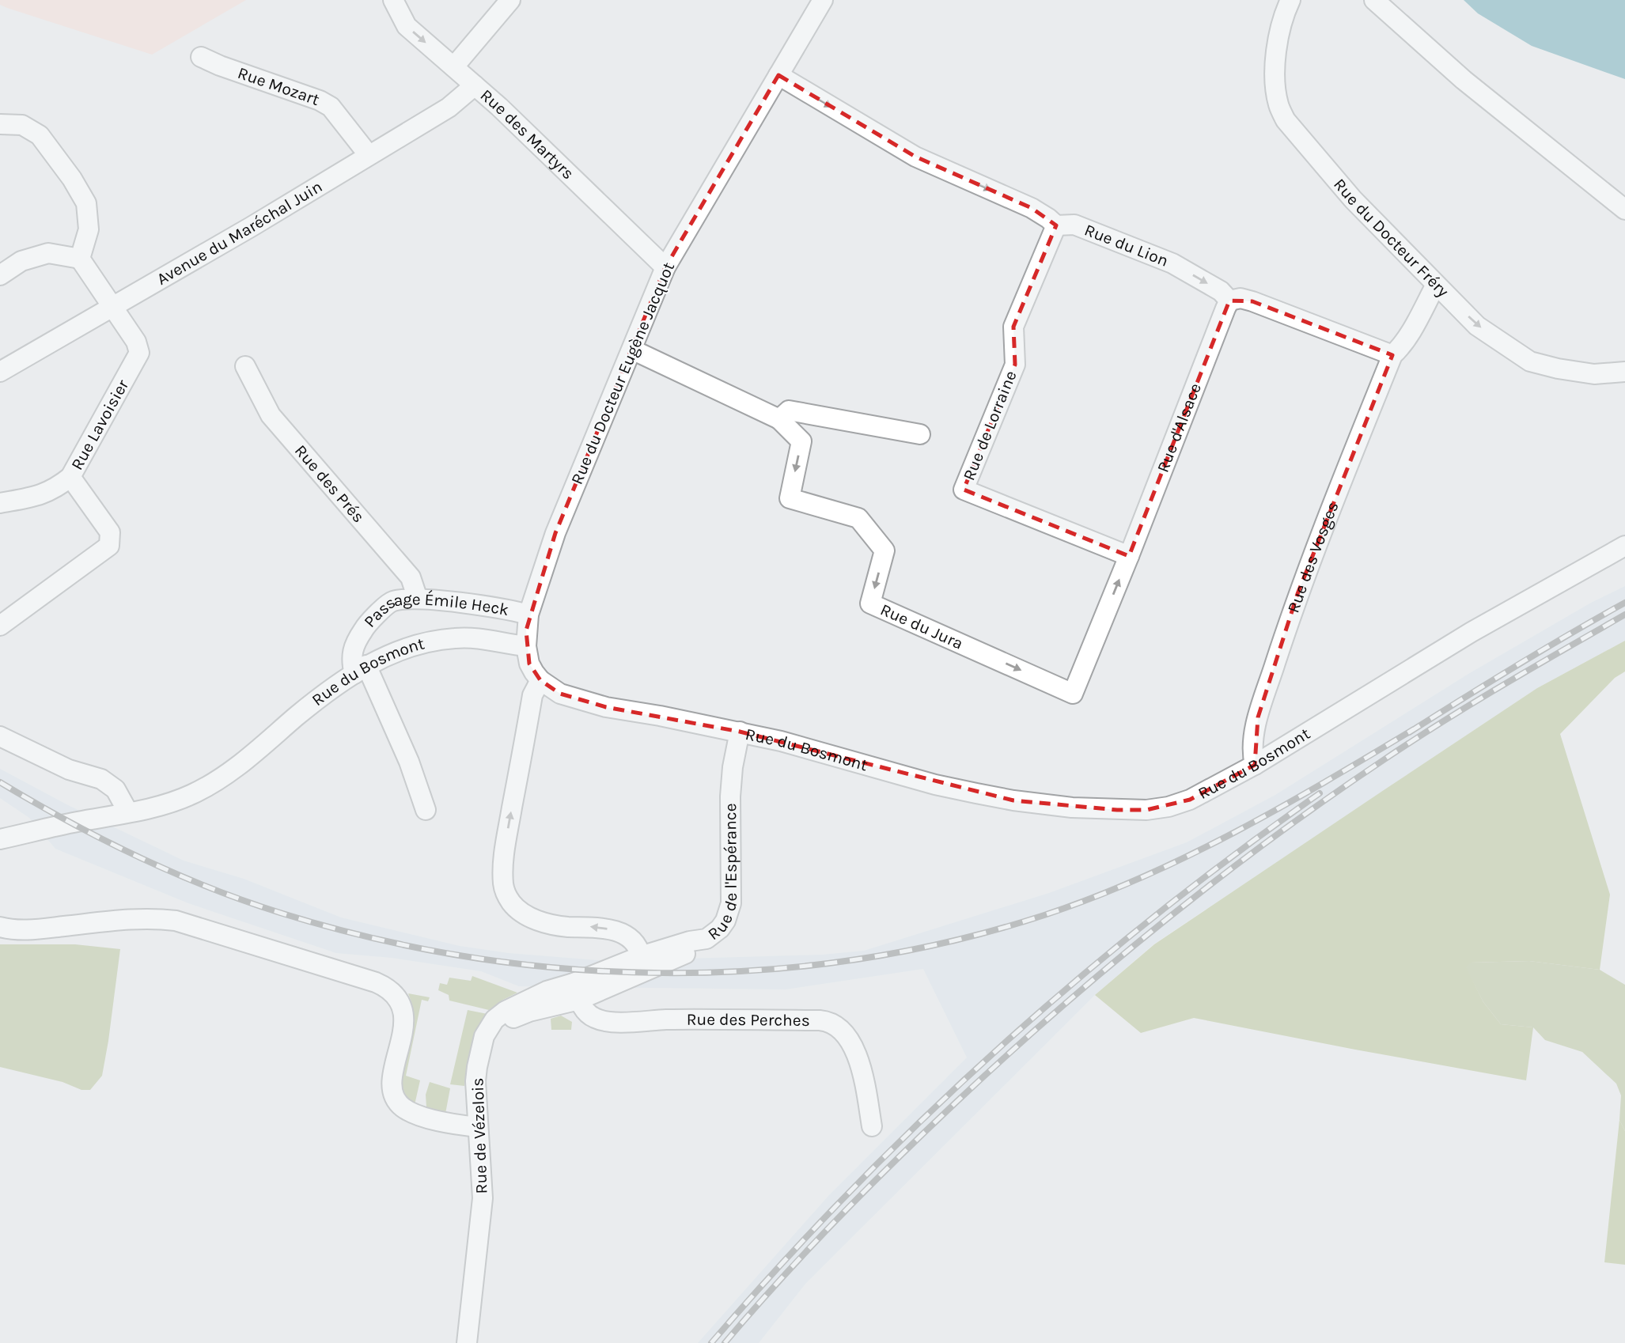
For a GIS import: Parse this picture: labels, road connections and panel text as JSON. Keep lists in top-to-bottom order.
{
  "streets": {
    "street": [
      "Rue Mozart",
      "Rue des Martyrs",
      "Avenue du Maréchal Juin",
      "Rue du Docteur Fréry",
      "Rue du Lion",
      "Rue du Docteur Eugène Jacquot",
      "Rue Lavoisier",
      "Rue de Lorraine",
      "Rue d'Alsace",
      "Rue des Prés",
      "Rue des Vosges",
      "Passage Émile Heck",
      "Rue du Jura",
      "Rue du Bosmont",
      "Rue de l'Espérance",
      "Rue des Perches",
      "Rue de Vézelois"
    ]
  },
  "crossings": [
    ["Rue Mozart", "Avenue du Maréchal Juin"],
    ["Rue des Martyrs", "Avenue du Maréchal Juin"],
    ["Rue des Martyrs", "Rue du Docteur Eugène Jacquot"],
    ["Avenue du Maréchal Juin", "Rue Lavoisier"],
    ["Rue du Docteur Fréry", "Rue des Vosges"],
    ["Rue du Lion", "Rue de Lorraine"],
    ["Rue du Lion", "Rue d'Alsace"],
    ["Rue du Docteur Eugène Jacquot", "Passage Émile Heck"],
    ["Rue du Docteur Eugène Jacquot", "Rue du Jura"],
    ["Rue du Docteur Eugène Jacquot", "Rue du Bosmont"],
    ["Rue de Lorraine", "Rue d'Alsace"],
    ["Rue de Lorraine", "Rue du Jura"],
    ["Rue d'Alsace", "Rue du Jura"],
    ["Rue des Prés", "Passage Émile Heck"],
    ["Rue des Vosges", "Rue du Bosmont"],
    ["Passage Émile Heck", "Rue du Bosmont"],
    ["Rue du Bosmont", "Rue de l'Espérance"],
    ["Rue de l'Espérance", "Rue des Perches"],
    ["Rue de l'Espérance", "Rue de Vézelois"],
    ["Rue des Perches", "Rue de Vézelois"]
  ],
  "one_way": ["Rue du Docteur Fréry", "Rue du Lion"]
}
